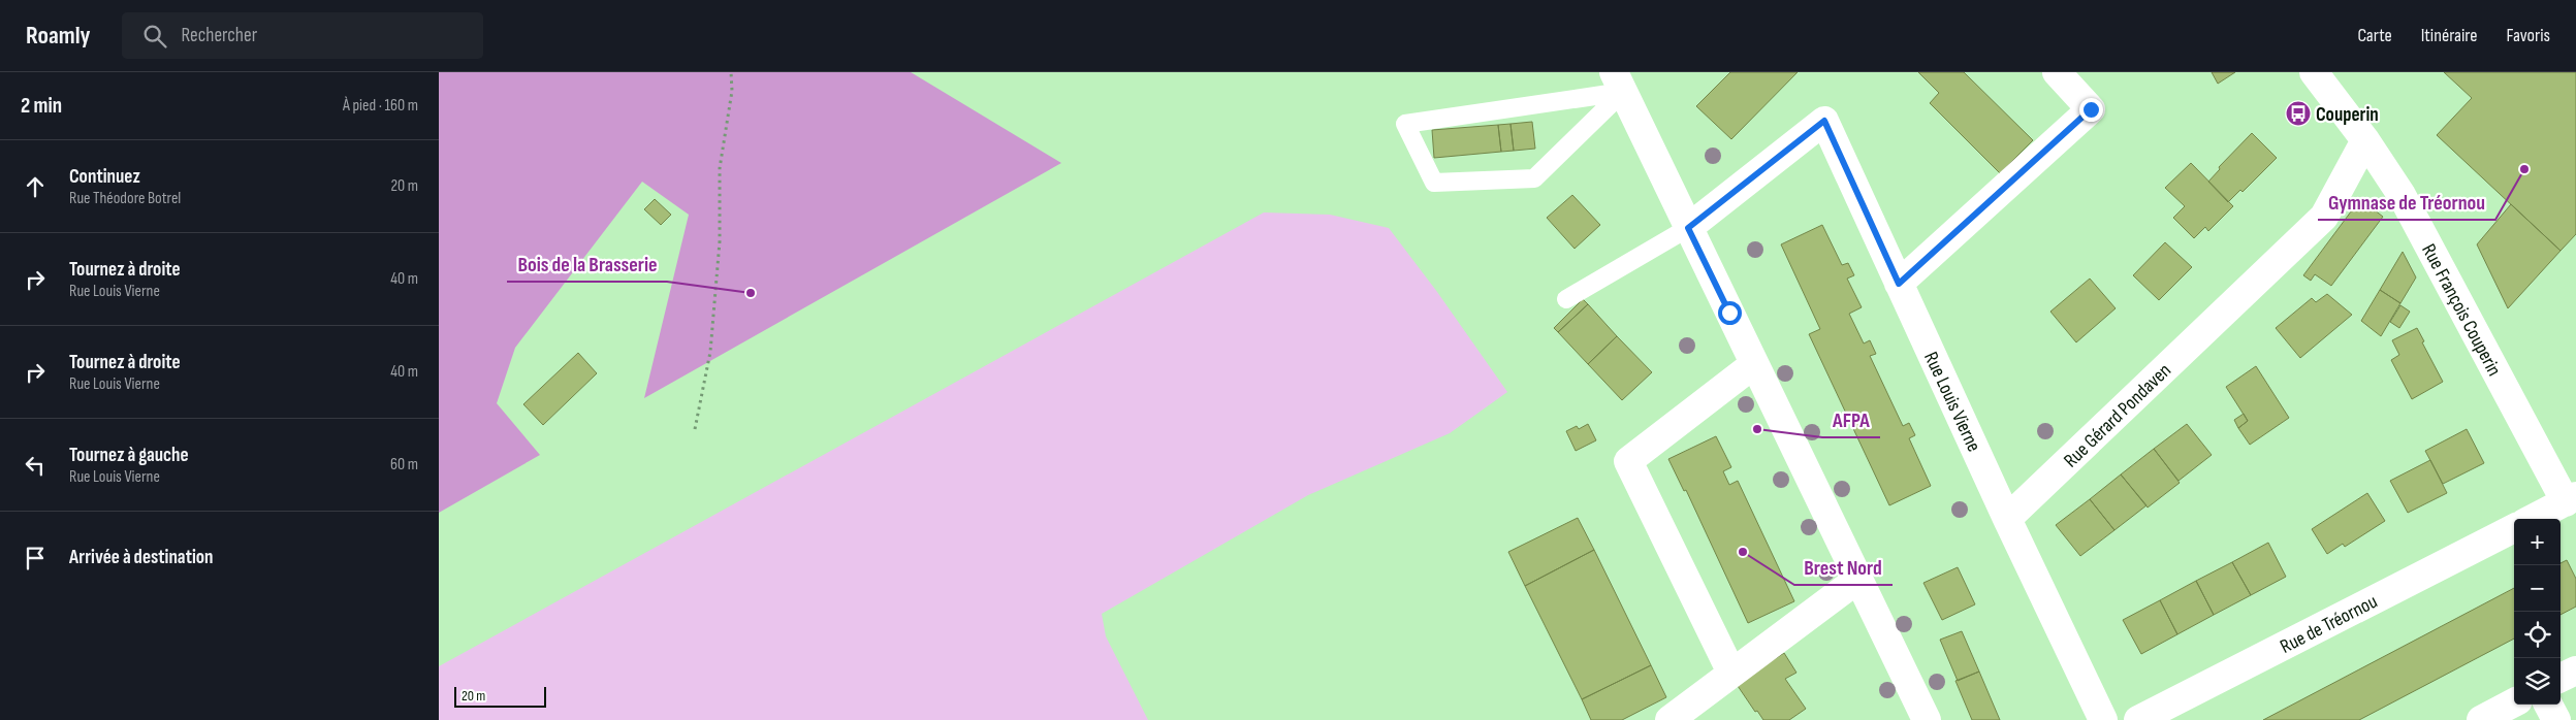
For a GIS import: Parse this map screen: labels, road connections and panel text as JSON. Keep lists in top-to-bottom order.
{
  "streets": {
    "street": [
      "Rue François Couperin",
      "Rue Louis Vierne",
      "Rue Gérard Pondaven",
      "Rue de Tréornou"
    ]
  },
  "crossings": [
    ["Rue François Couperin", "Rue Gérard Pondaven"],
    ["Rue Louis Vierne", "Rue Gérard Pondaven"]
  ],
  "places": {
    "bus stop": ["Couperin"],
    "other": [
      "Gymnase de Tréornou",
      "Bois de la Brasserie",
      "AFPA",
      "Brest Nord"
    ]
  },
  "scale_bar": "20 m",
  "page": {
    "header": "Roamly",
    "search": "Rechercher",
    "nav": ["Carte", "Itinéraire", "Favoris"],
    "heading": ["2 min", "À pied · 160 m"],
    "list": [
      ["Continuez", "Rue Théodore Botrel", "20 m"],
      ["Tournez à droite", "Rue Louis Vierne", "40 m"],
      ["Tournez à droite", "Rue Louis Vierne", "40 m"],
      ["Tournez à gauche", "Rue Louis Vierne", "60 m"],
      "Arrivée à destination"
    ],
    "map_buttons": ["+", "−"],
    "scale": "20 m"
  }
}
